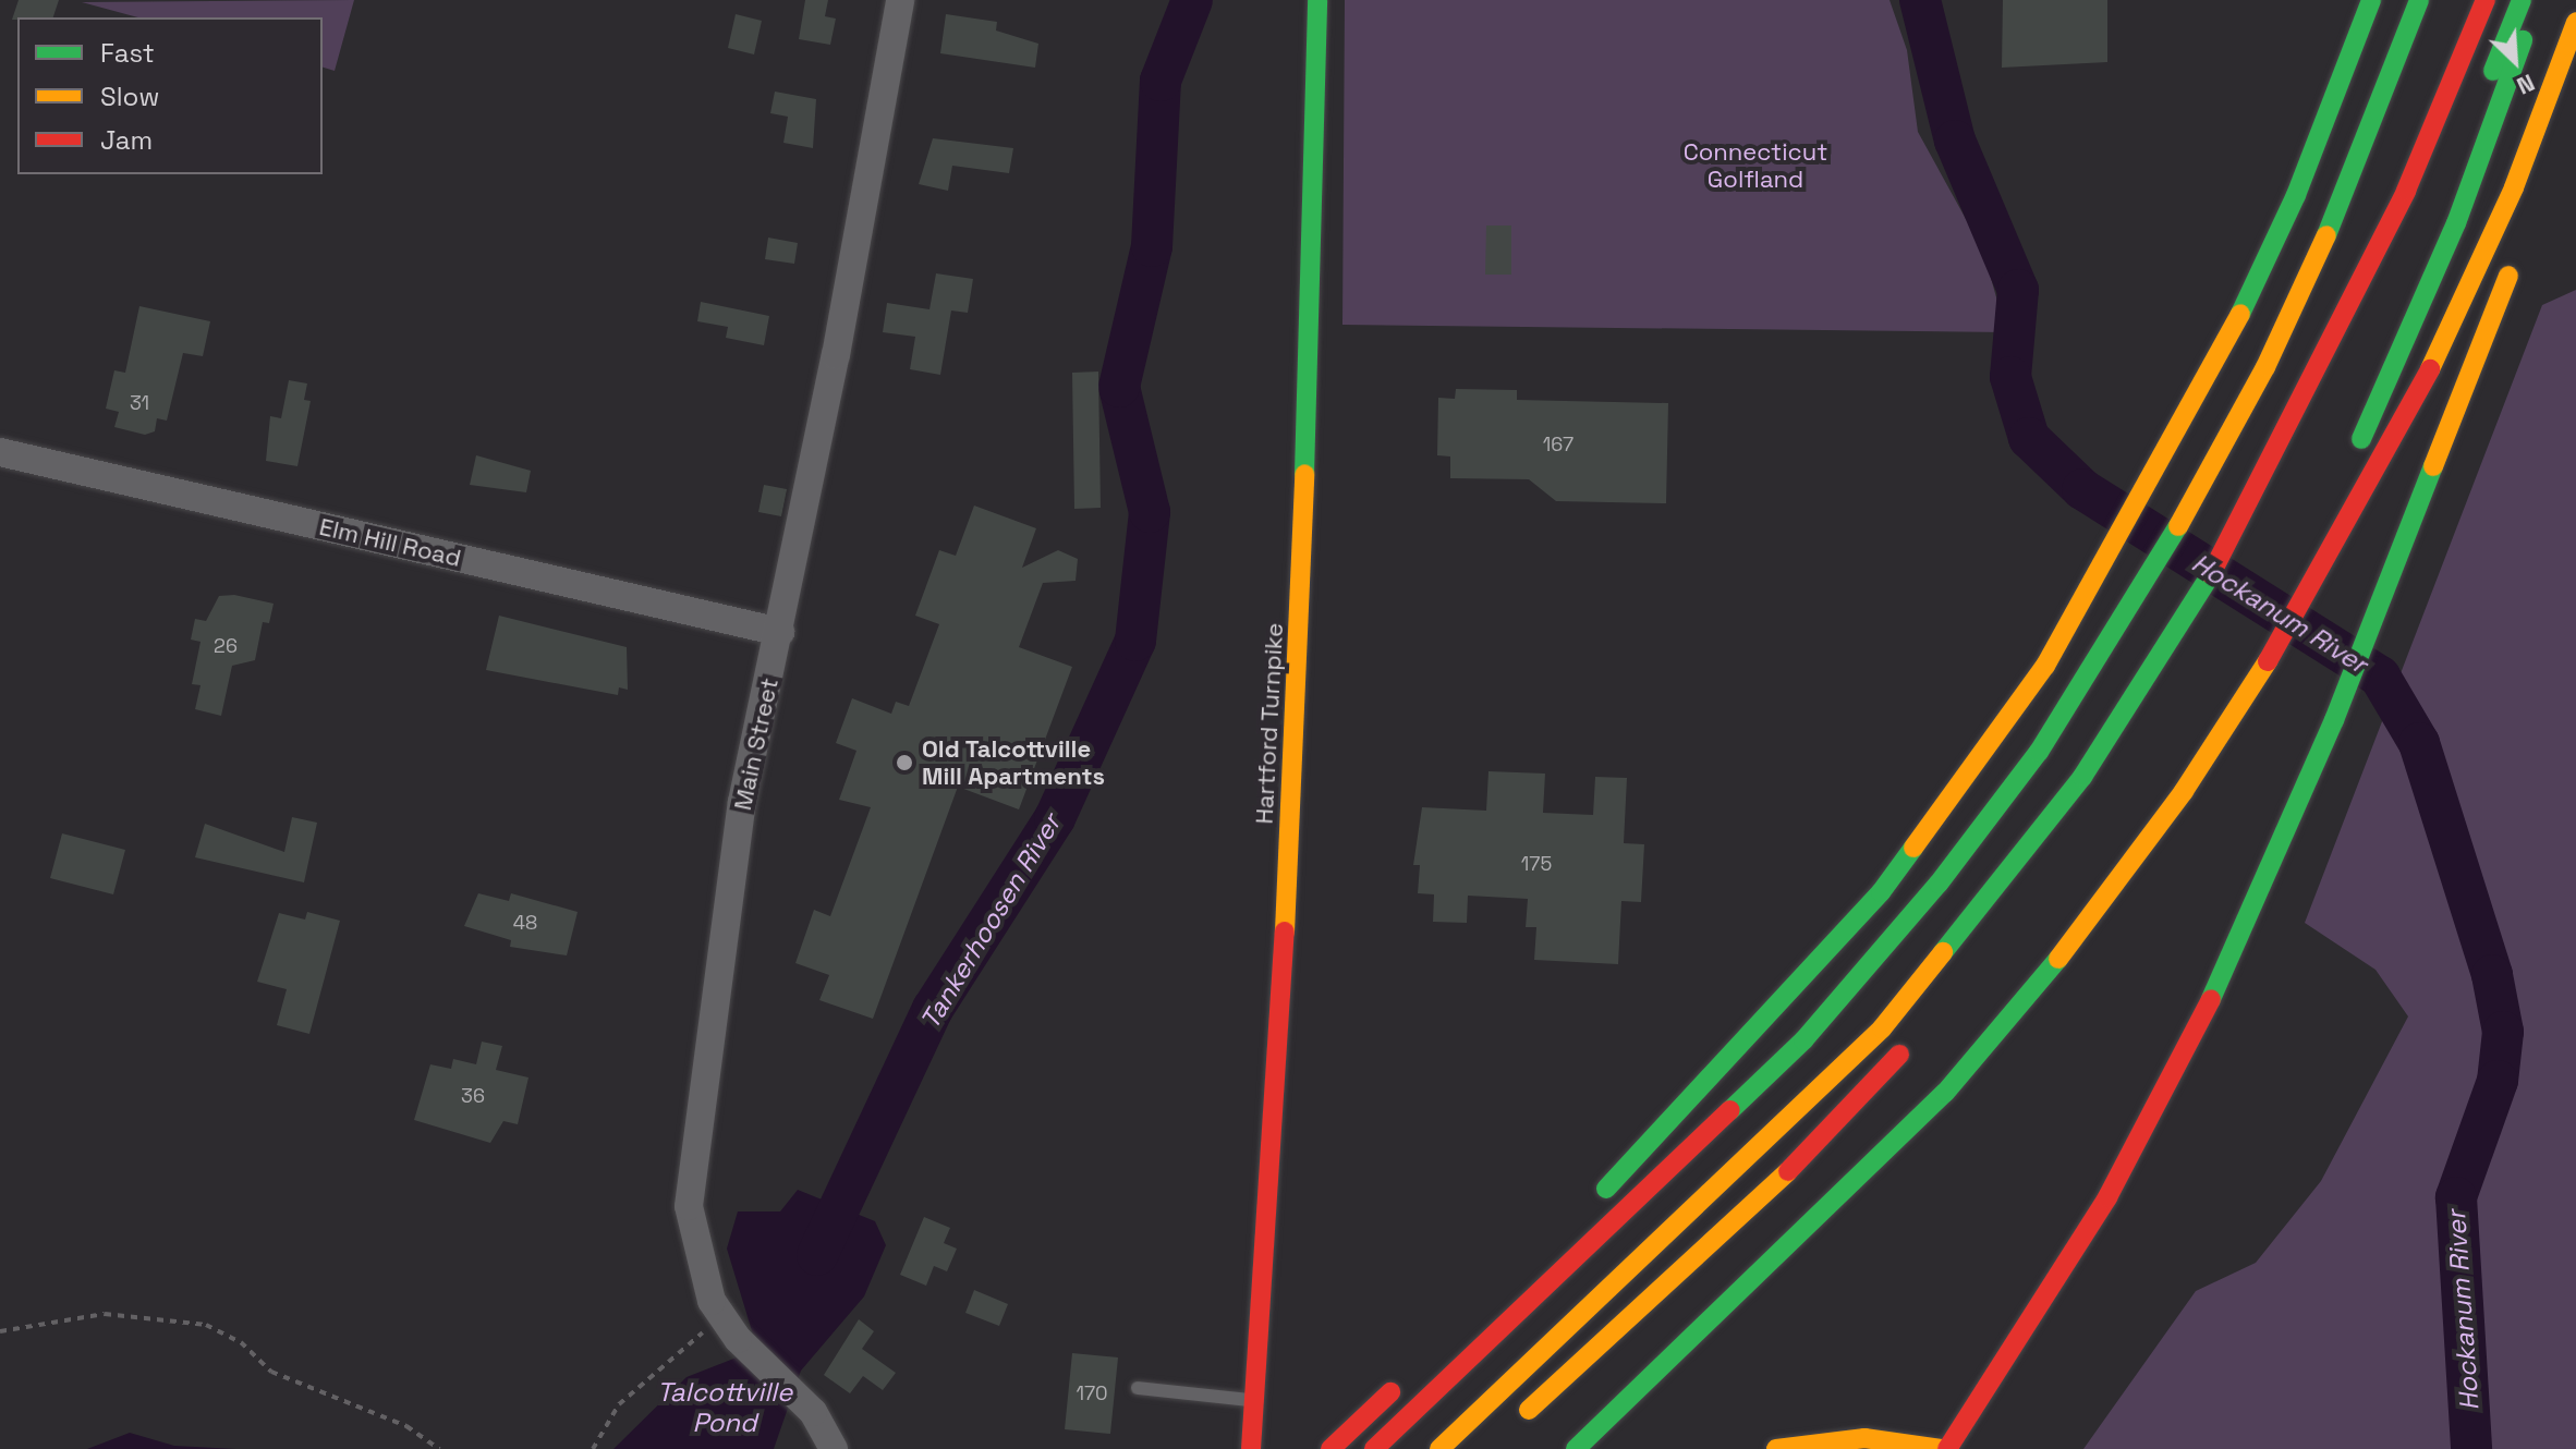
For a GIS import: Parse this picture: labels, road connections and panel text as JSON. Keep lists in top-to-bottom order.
{
  "streets": {
    "main road": ["Hartford Turnpike"],
    "street": ["Elm Hill Road", "Main Street"]
  },
  "crossings": [
    ["Elm Hill Road", "Main Street"]
  ],
  "water": ["Hockanum River", "Tankerhoosen River", "Talcottville Pond"],
  "parks": ["Connecticut Golfland"],
  "places": ["Old Talcottville Mill Apartments"],
  "house_numbers": [
    "31",
    "167",
    "26",
    "175",
    "48",
    "36",
    "170"
  ],
  "legend": ["Fast", "Slow", "Jam"],
  "north": "bottom right"
}
